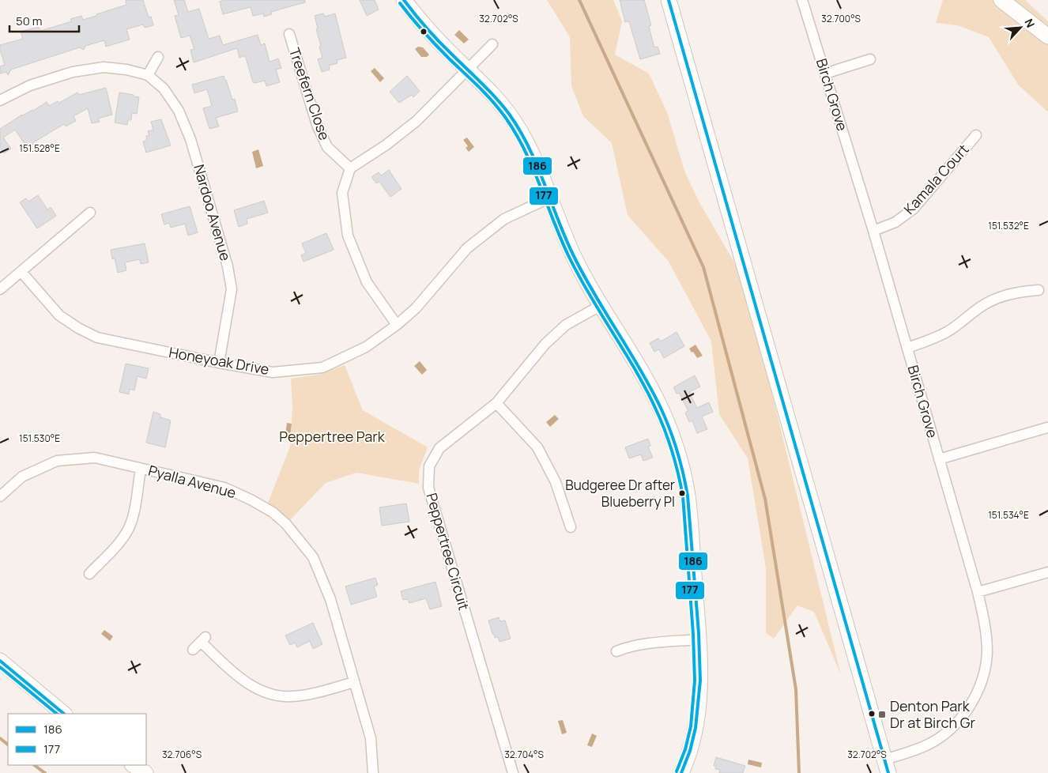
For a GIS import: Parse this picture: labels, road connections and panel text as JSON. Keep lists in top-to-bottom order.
{
  "streets": {
    "street": [
      "Treefern Close",
      "Birch Grove",
      "Kamala Court",
      "Nardoo Avenue",
      "Honeyoak Drive",
      "Pyalla Avenue",
      "Peppertree Circuit"
    ]
  },
  "crossings": [
    ["Birch Grove", "Kamala Court"],
    ["Nardoo Avenue", "Honeyoak Drive"]
  ],
  "parks": ["Peppertree Park"],
  "places": {
    "other": ["Budgeree Dr after Blueberry Pl"],
    "transit": ["Denton Park Dr at Birch Gr"]
  },
  "lines": ["transit line 186", "transit line 177"],
  "legend": ["186", "177"],
  "scale_bar": "50 m",
  "north": "top right",
  "coordinates": [
    "32.702°S",
    "32.700°S",
    "151.528°E",
    "151.532°E",
    "151.530°E",
    "151.534°E",
    "32.706°S",
    "32.704°S"
  ]
}
